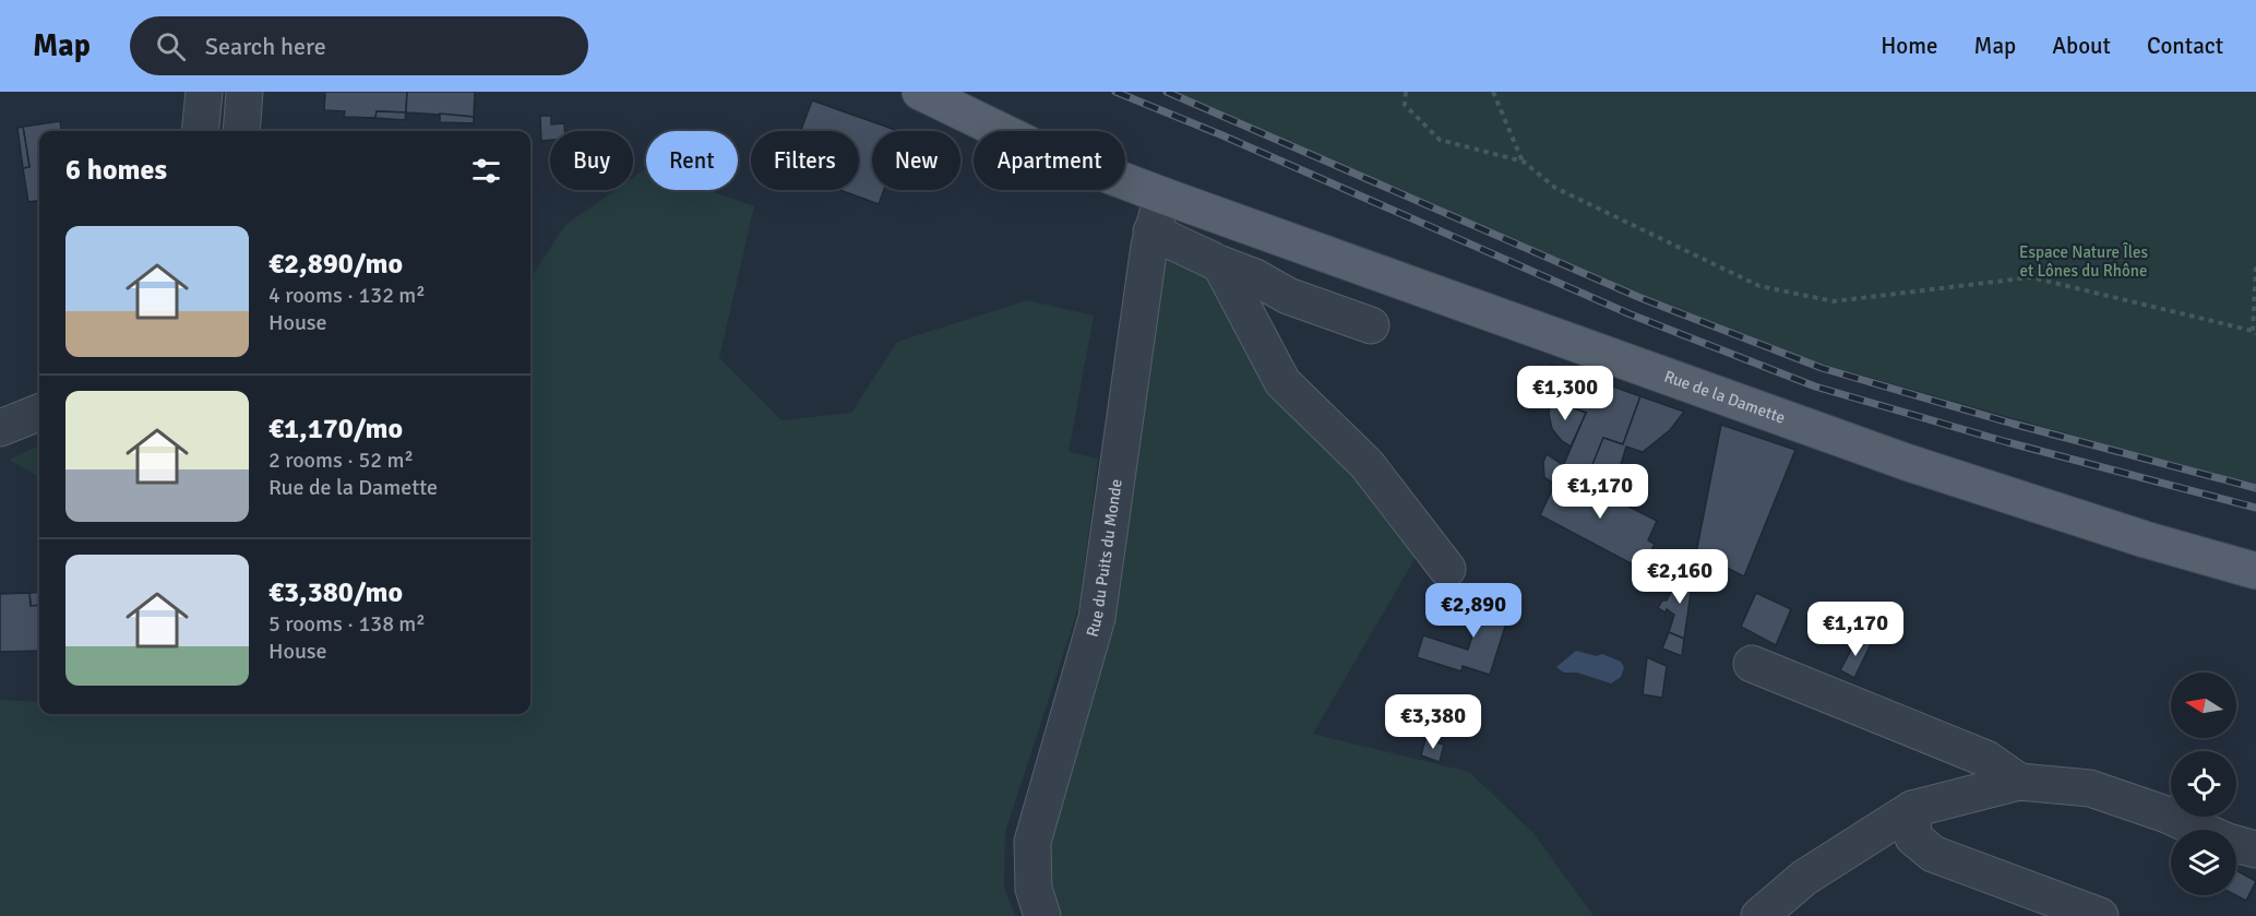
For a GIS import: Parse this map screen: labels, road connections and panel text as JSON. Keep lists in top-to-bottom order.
{
  "streets": {
    "main road": ["Rue de la Damette"],
    "street": ["Rue du Puits du Monde"]
  },
  "crossings": [
    ["Rue de la Damette", "Rue du Puits du Monde"]
  ],
  "parks": ["Espace Nature Îles et Lônes du Rhône"],
  "north": "left",
  "page": {
    "header": "Map",
    "search": "Search here",
    "nav": [
      "Home",
      "Map",
      "About",
      "Contact"
    ],
    "chip": [
      "Buy",
      "Rent",
      "Filters",
      "New",
      "Apartment"
    ],
    "heading": "6 homes",
    "list": [
      {
        "name": "€2,890/mo",
        "note": "4 rooms · 132 m² · House"
      },
      {
        "name": "€1,170/mo",
        "note": "2 rooms · 52 m² · Rue de la Damette"
      },
      {
        "name": "€3,380/mo",
        "note": "5 rooms · 138 m² · House"
      }
    ],
    "price": [
      "€1,300",
      "€1,170",
      "€2,160",
      "€2,890",
      "€1,170",
      "€3,380"
    ]
  }
}
